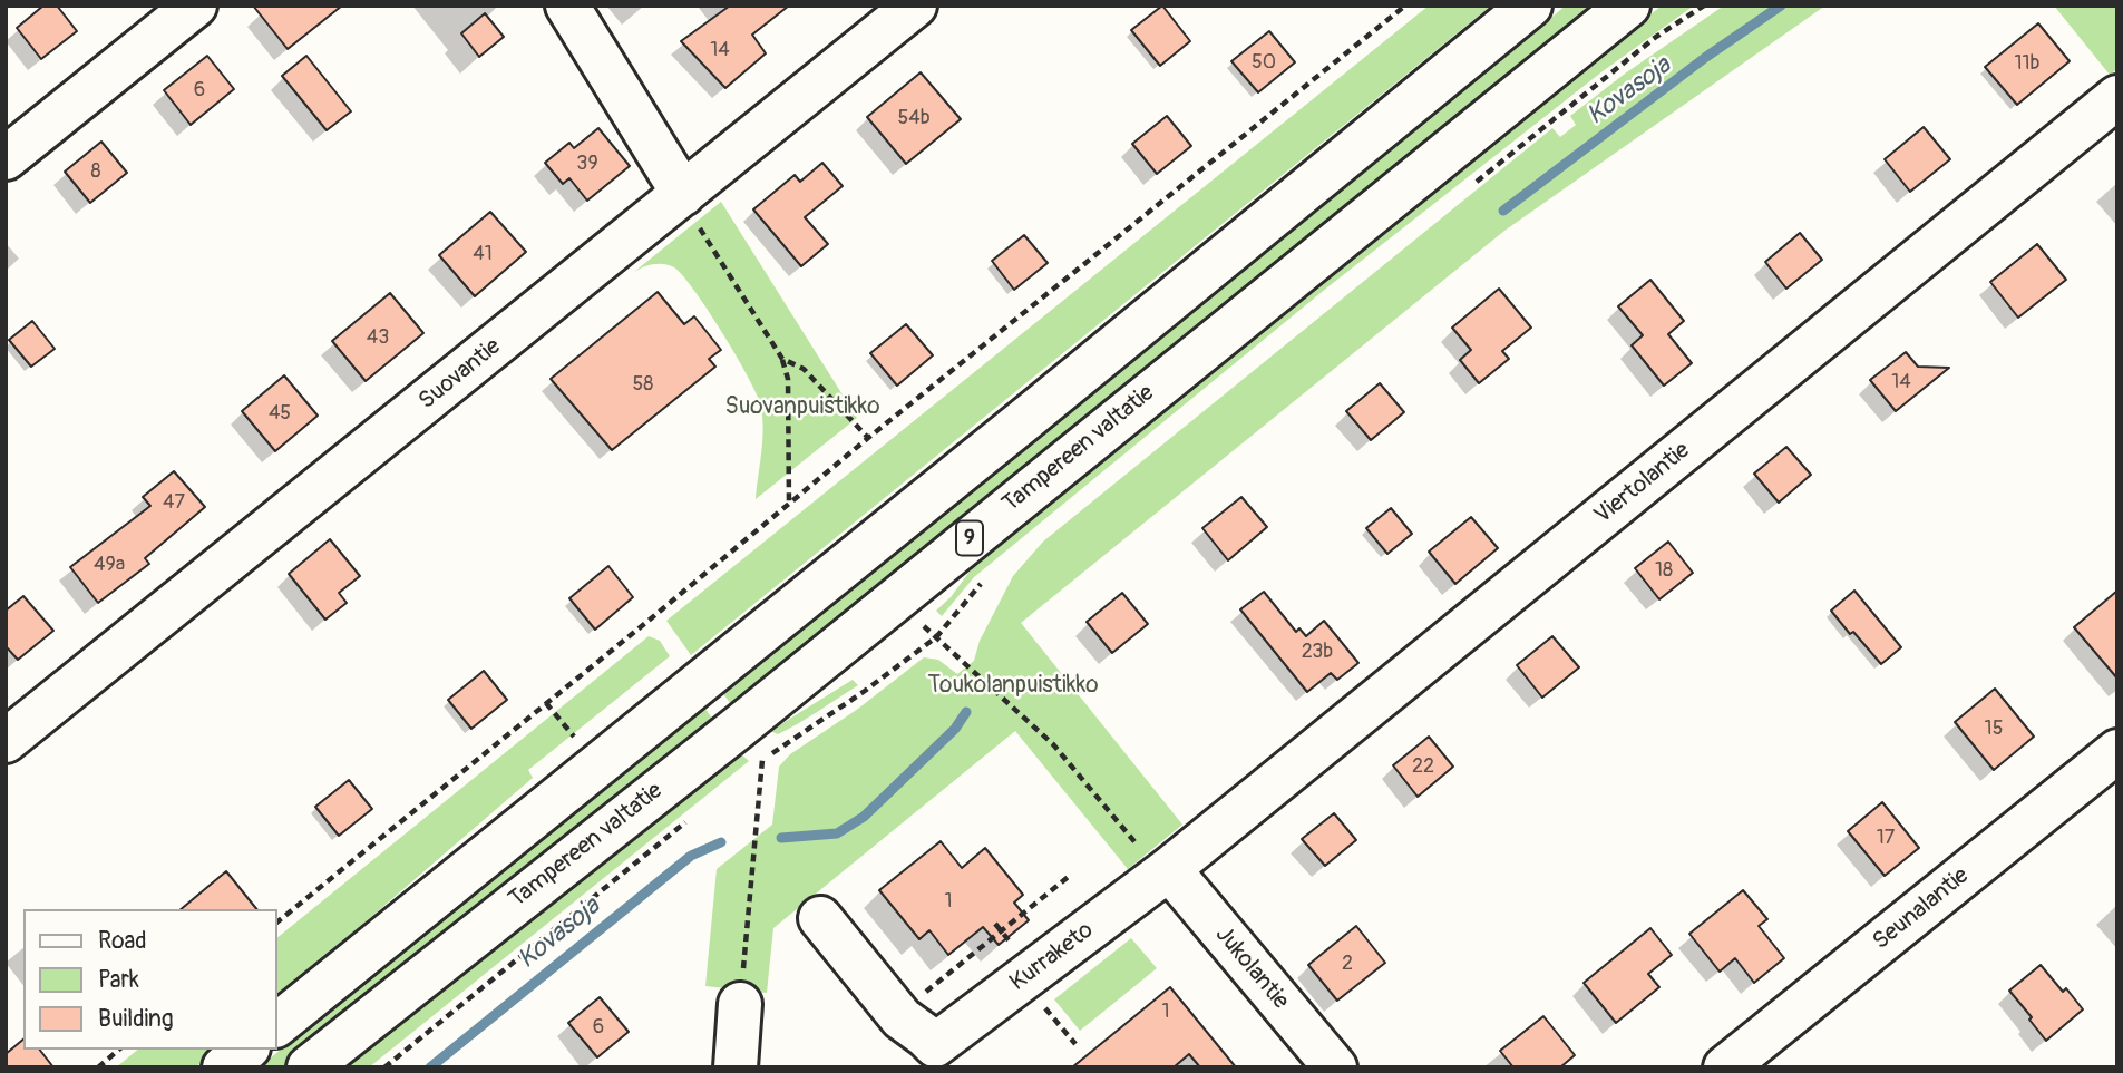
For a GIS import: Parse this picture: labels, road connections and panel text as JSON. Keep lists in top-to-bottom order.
{
  "streets": {
    "main road": [
      "Suovantie",
      "Tampereen valtatie",
      "Viertolantie",
      "9",
      "Seunalantie",
      "Kurraketo",
      "Jukolantie"
    ]
  },
  "crossings": [
    ["Viertolantie", "Kurraketo"],
    ["Viertolantie", "Jukolantie"],
    ["Kurraketo", "Jukolantie"]
  ],
  "water": ["Kovasoja"],
  "parks": ["Suovanpuistikko", "Toukolanpuistikko"],
  "house_numbers": [
    "14",
    "50",
    "11b",
    "6",
    "54b",
    "39",
    "8",
    "41",
    "43",
    "14",
    "58",
    "45",
    "47",
    "49a",
    "18",
    "23b",
    "15",
    "22",
    "17",
    "1",
    "2",
    "1",
    "6"
  ],
  "legend": ["Road", "Park", "Building"]
}
